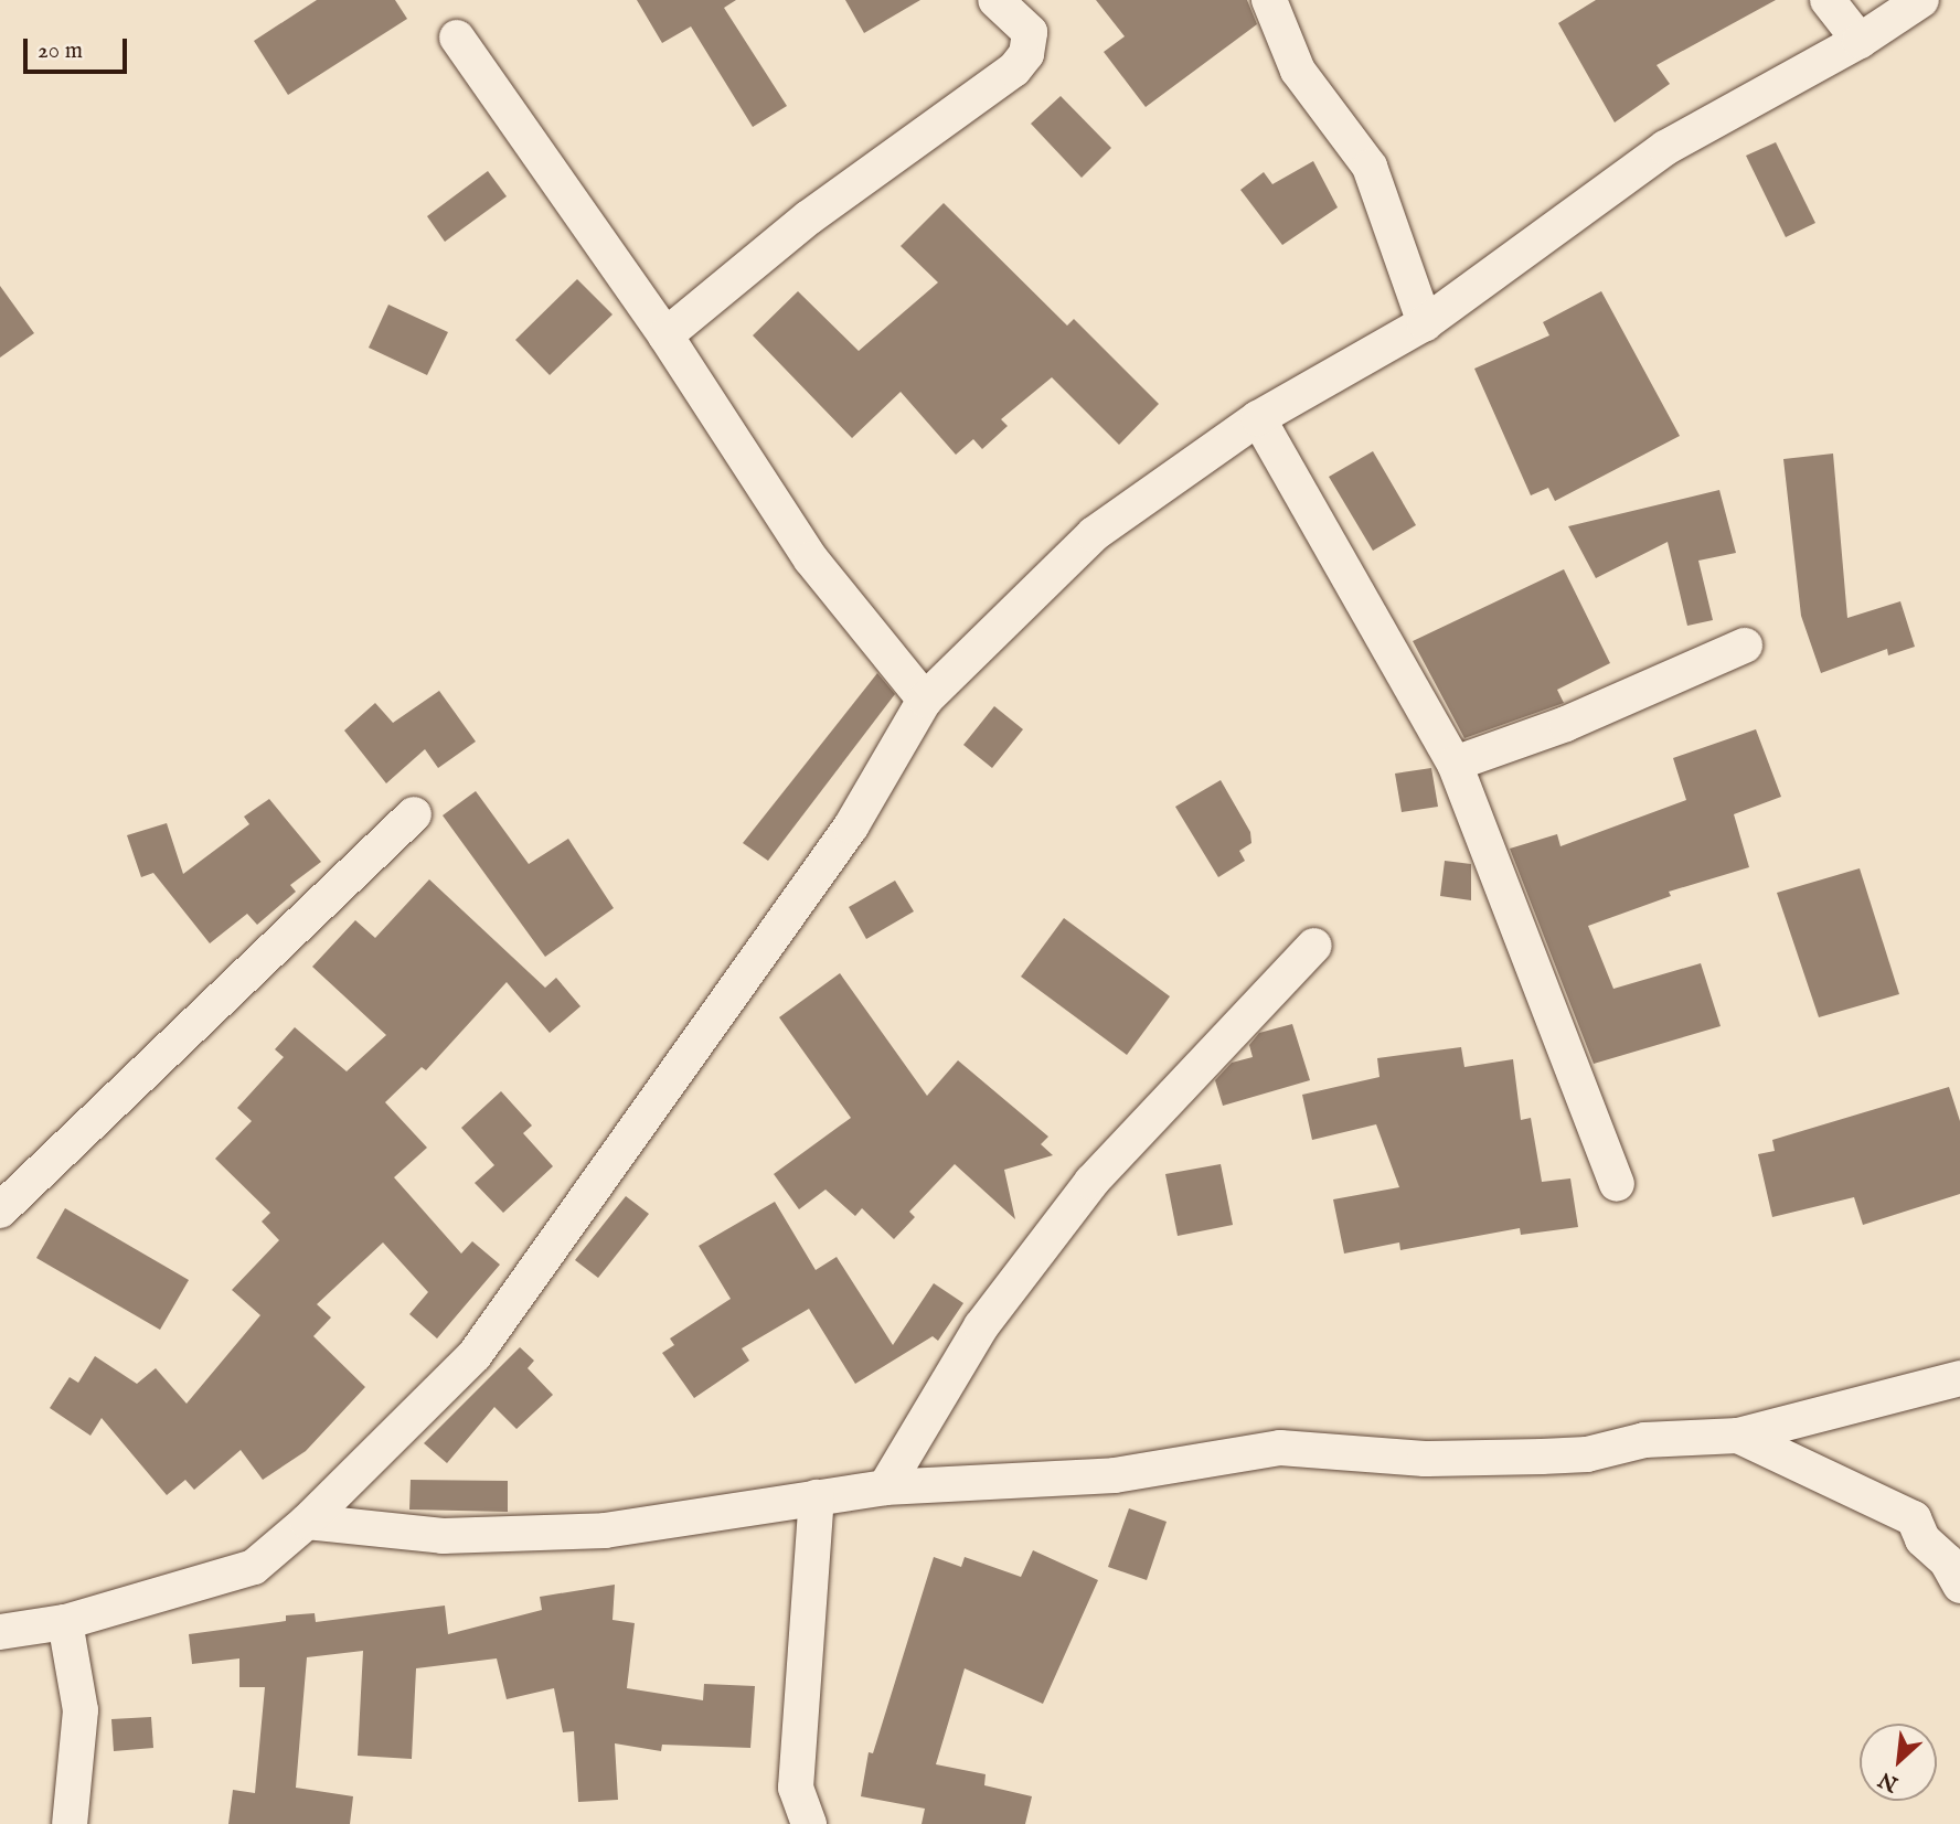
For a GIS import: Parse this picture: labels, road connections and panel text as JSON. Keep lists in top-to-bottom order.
{
  "scale_bar": "20 m",
  "north": "bottom left"
}
